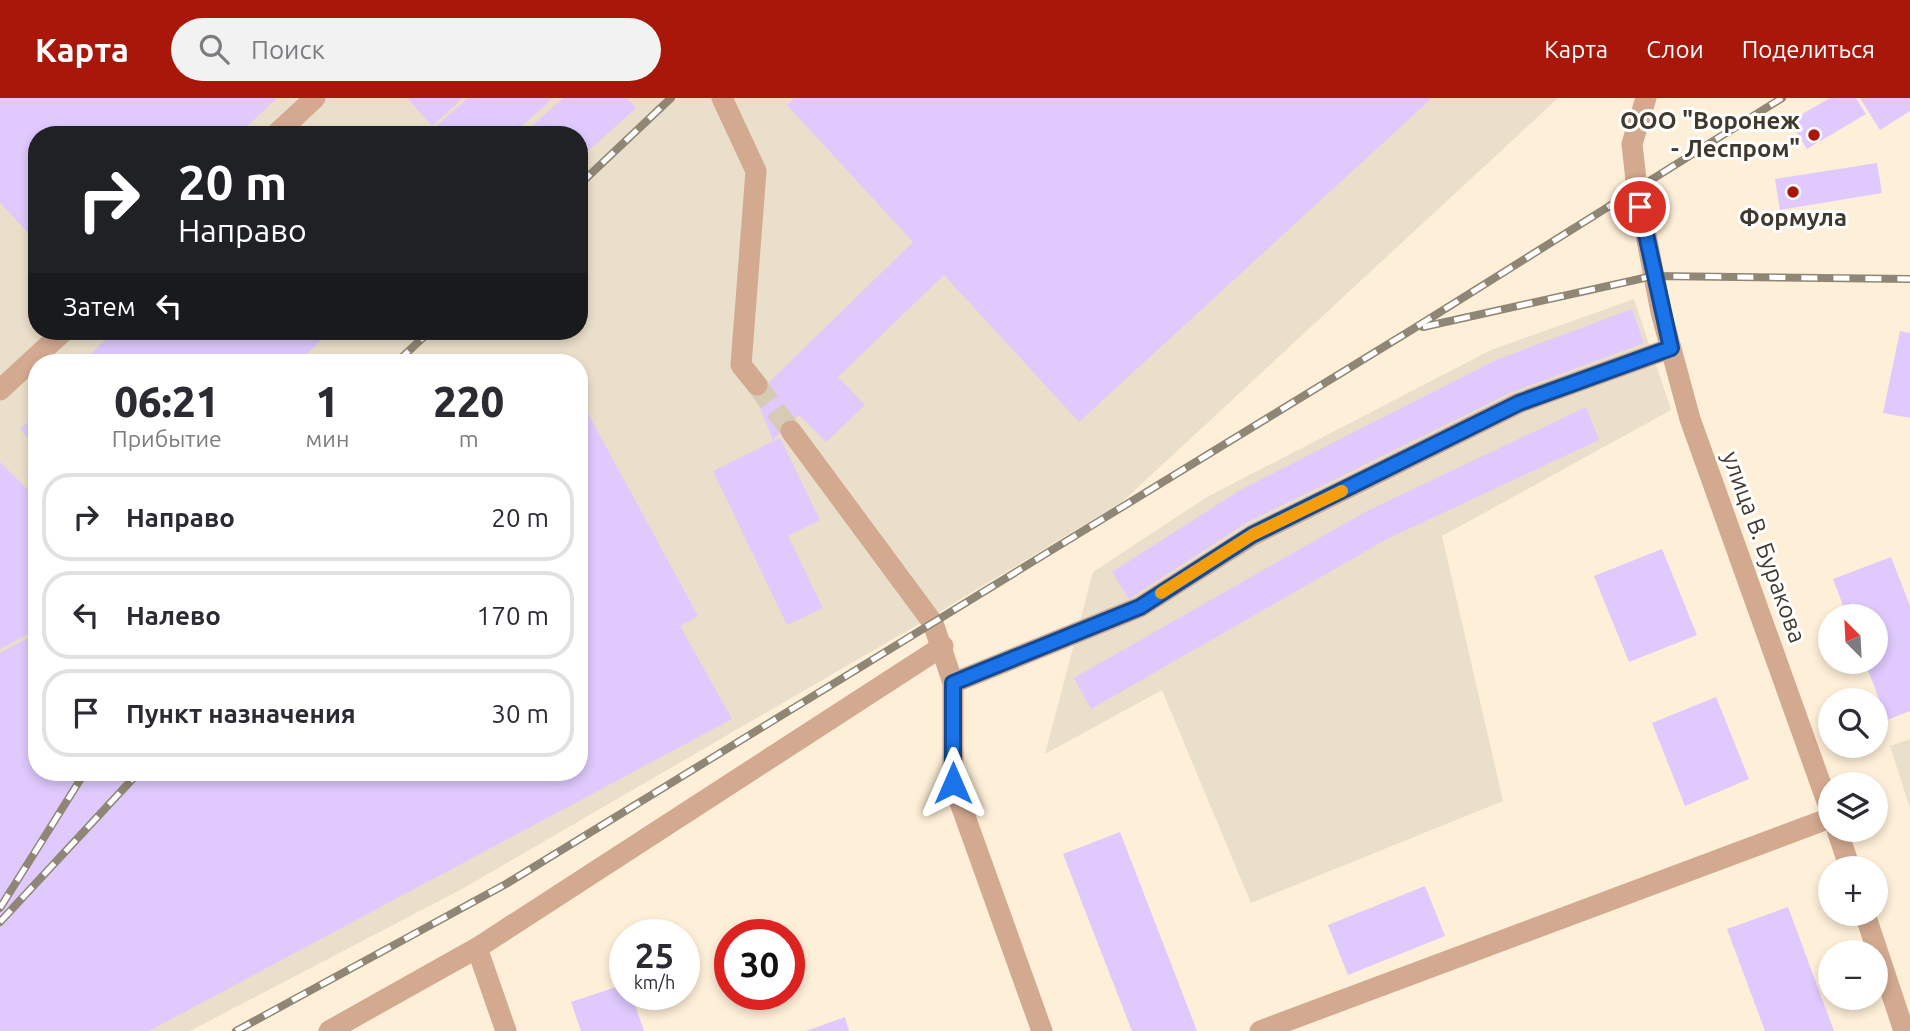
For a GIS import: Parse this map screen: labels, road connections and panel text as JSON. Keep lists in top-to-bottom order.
{
  "streets": {
    "street": ["улица В. Буракова"]
  },
  "places": ["ООО \"Воронеж - Леспром\"", "Формула"],
  "north": "top left",
  "page": {
    "header": "Карта",
    "search": "Поиск",
    "nav": ["Карта", "Слои", "Поделиться"],
    "turn": ["20 m", "Направо"],
    "then": "Затем",
    "eta": [
      "06:21",
      "Прибытие",
      "1",
      "мин",
      "220",
      "m"
    ],
    "list": [
      {
        "name": "Направо",
        "value": "20 m"
      },
      {
        "name": "Налево",
        "value": "170 m"
      },
      {
        "name": "Пункт назначения",
        "value": "30 m"
      }
    ],
    "map_buttons": ["+", "−"],
    "speed": "25 km/h",
    "limit": "30"
  }
}
